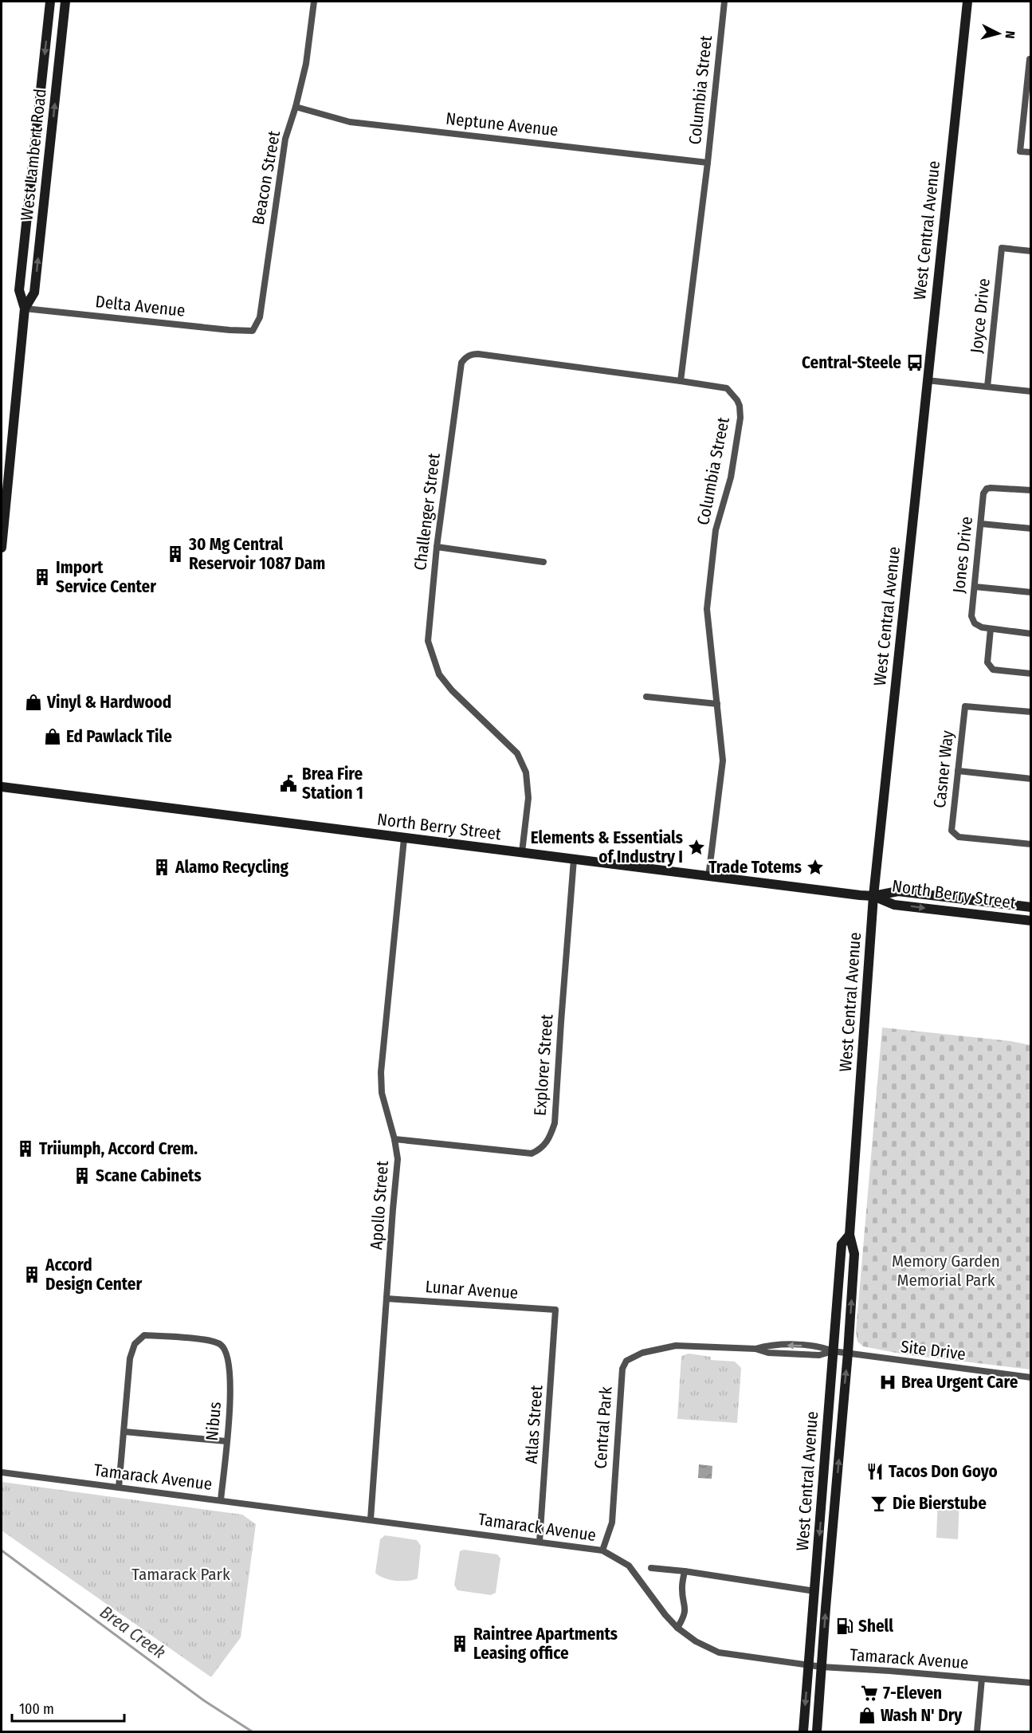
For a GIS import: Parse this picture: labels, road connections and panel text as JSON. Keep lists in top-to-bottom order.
{
  "streets": {
    "main road": ["West Lambert Road", "West Central Avenue", "North Berry Street"],
    "street": [
      "Columbia Street",
      "Neptune Avenue",
      "Beacon Street",
      "Delta Avenue",
      "Joyce Drive",
      "Challenger Street",
      "Jones Drive",
      "Casner Way",
      "Explorer Street",
      "Apollo Street",
      "Lunar Avenue",
      "Site Drive",
      "Nibus",
      "Atlas Street",
      "Central Park",
      "Tamarack Avenue"
    ]
  },
  "crossings": [
    ["Columbia Street", "Neptune Avenue"],
    ["Columbia Street", "Challenger Street"],
    ["Columbia Street", "North Berry Street"],
    ["Neptune Avenue", "Beacon Street"],
    ["West Lambert Road", "Delta Avenue"],
    ["Beacon Street", "Delta Avenue"],
    ["West Central Avenue", "North Berry Street"],
    ["West Central Avenue", "Site Drive"],
    ["West Central Avenue", "Tamarack Avenue"],
    ["Challenger Street", "North Berry Street"],
    ["North Berry Street", "Explorer Street"],
    ["North Berry Street", "Apollo Street"],
    ["Explorer Street", "Apollo Street"],
    ["Apollo Street", "Lunar Avenue"],
    ["Apollo Street", "Tamarack Avenue"],
    ["Lunar Avenue", "Atlas Street"],
    ["Site Drive", "Central Park"],
    ["Nibus", "Tamarack Avenue"],
    ["Atlas Street", "Tamarack Avenue"],
    ["Central Park", "Tamarack Avenue"]
  ],
  "water": ["Brea Creek"],
  "parks": ["Memory Garden Memorial Park", "Tamarack Park"],
  "places": {
    "bus stop": ["Central-Steele"],
    "building": [
      "30 Mg Central Reservoir 1087 Dam",
      "Import Service Center",
      "Alamo Recycling",
      "Triiumph, Accord Crem.",
      "Scane Cabinets",
      "Accord Design Center",
      "Raintree Apartments Leasing office"
    ],
    "shop": ["Vinyl & Hardwood", "Ed Pawlack Tile", "Wash N' Dry"],
    "public building": ["Brea Fire Station 1"],
    "place": ["Elements & Essentials of Industry I", "Trade Totems"],
    "hospital": ["Brea Urgent Care"],
    "restaurant": ["Tacos Don Goyo"],
    "bar": ["Die Bierstube"],
    "fuel station": ["Shell"],
    "supermarket": ["7-Eleven"]
  },
  "scale_bar": "100 m",
  "north": "right"
}
